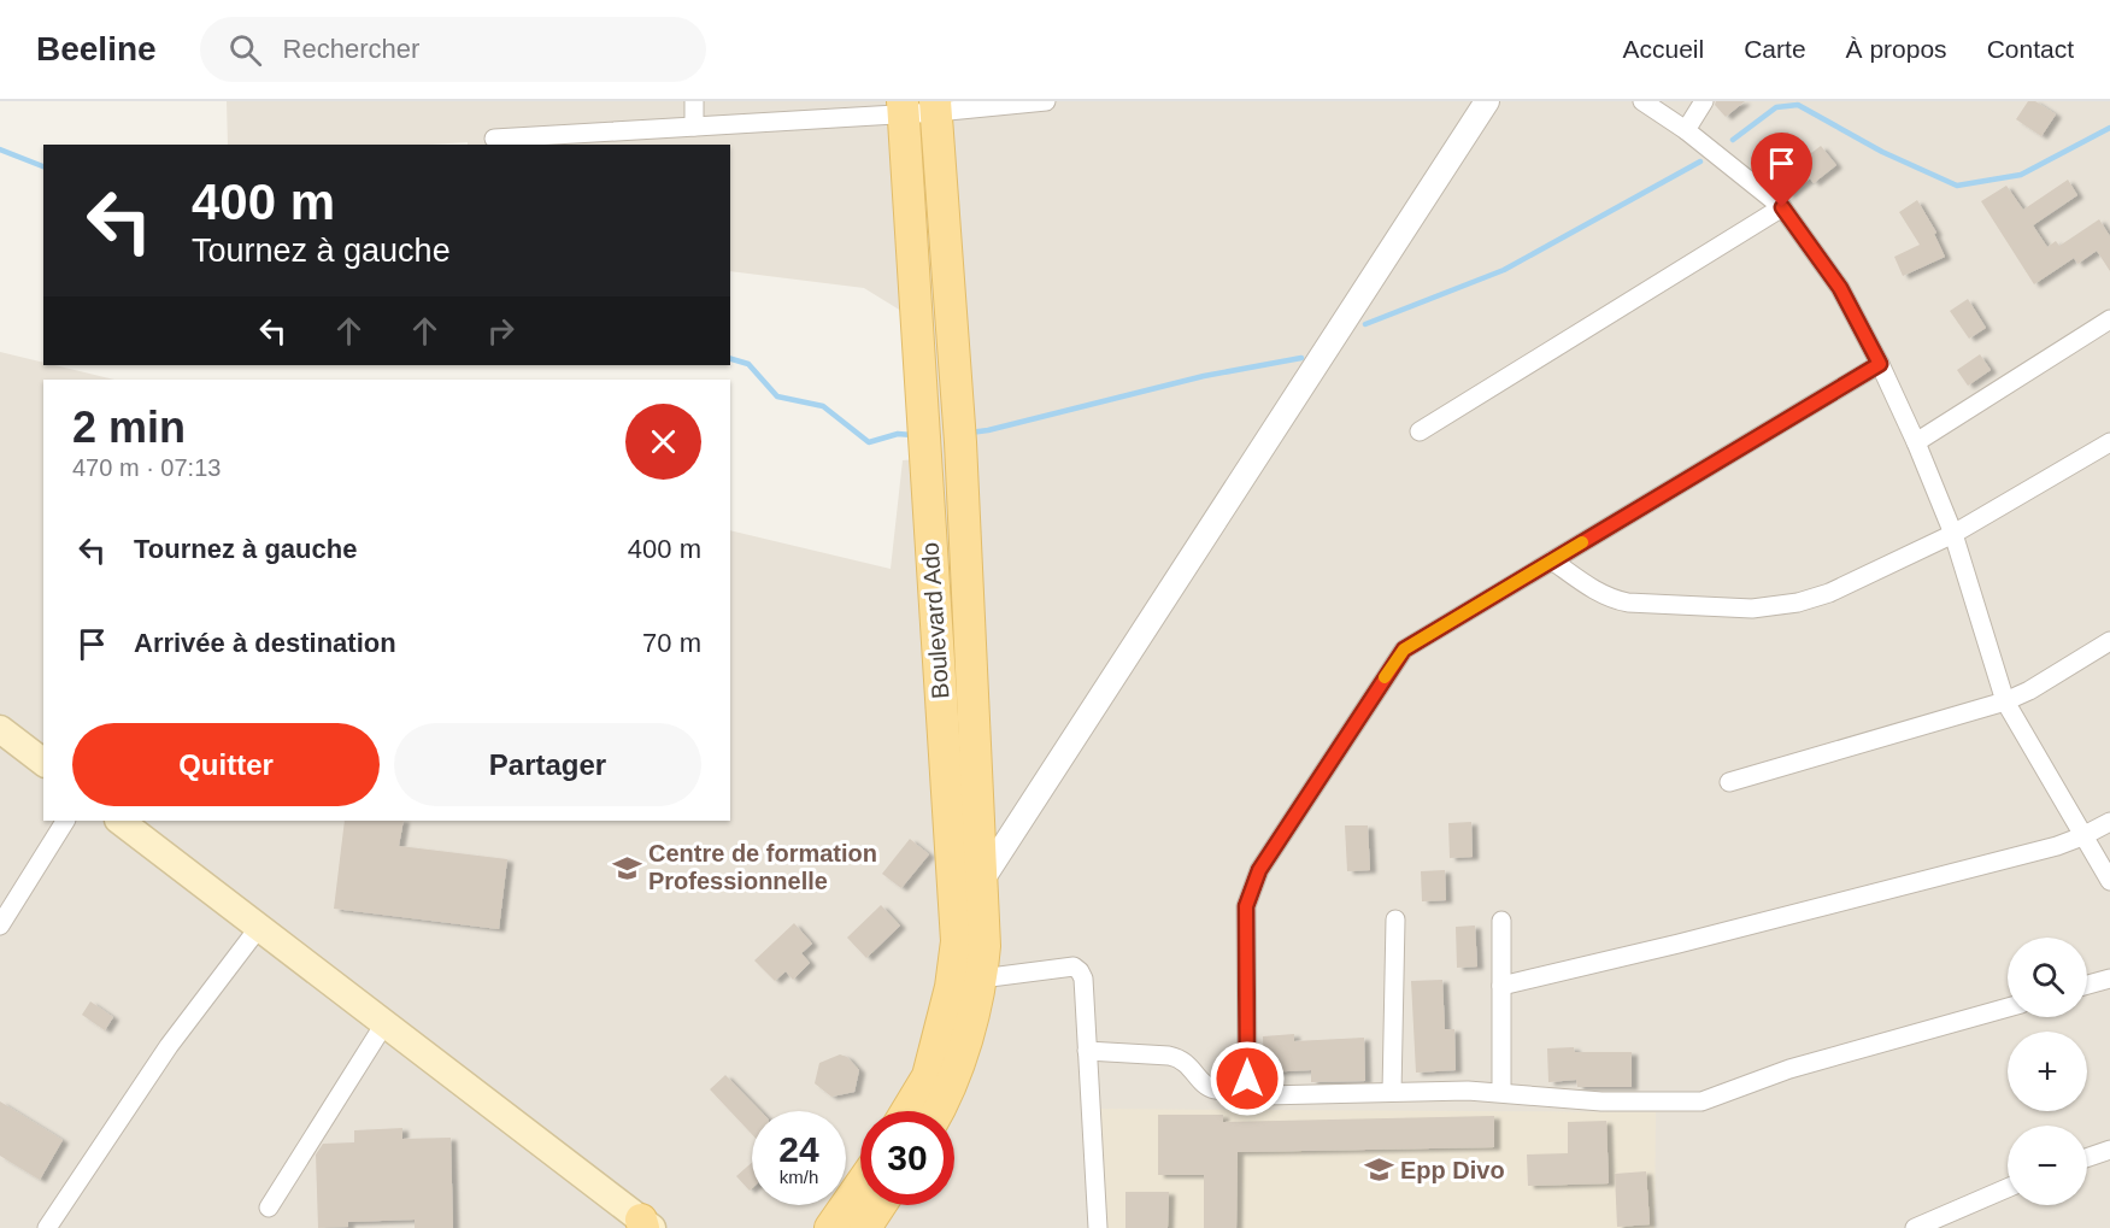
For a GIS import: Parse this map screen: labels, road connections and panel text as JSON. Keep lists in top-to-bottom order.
{
  "streets": {
    "main road": ["Boulevard Ado"]
  },
  "places": {
    "school or university": ["Centre de formation Professionnelle", "Epp Divo"]
  },
  "page": {
    "header": "Beeline",
    "search": "Rechercher",
    "nav": [
      "Accueil",
      "Carte",
      "À propos",
      "Contact"
    ],
    "turn": ["400 m", "Tournez à gauche"],
    "heading": ["2 min", "470 m · 07:13"],
    "list": [
      {
        "name": "Tournez à gauche",
        "value": "400 m"
      },
      {
        "name": "Arrivée à destination",
        "value": "70 m"
      }
    ],
    "buttons": ["Quitter", "Partager"],
    "map_buttons": ["+", "−"],
    "speed": "24 km/h",
    "limit": "30"
  }
}
